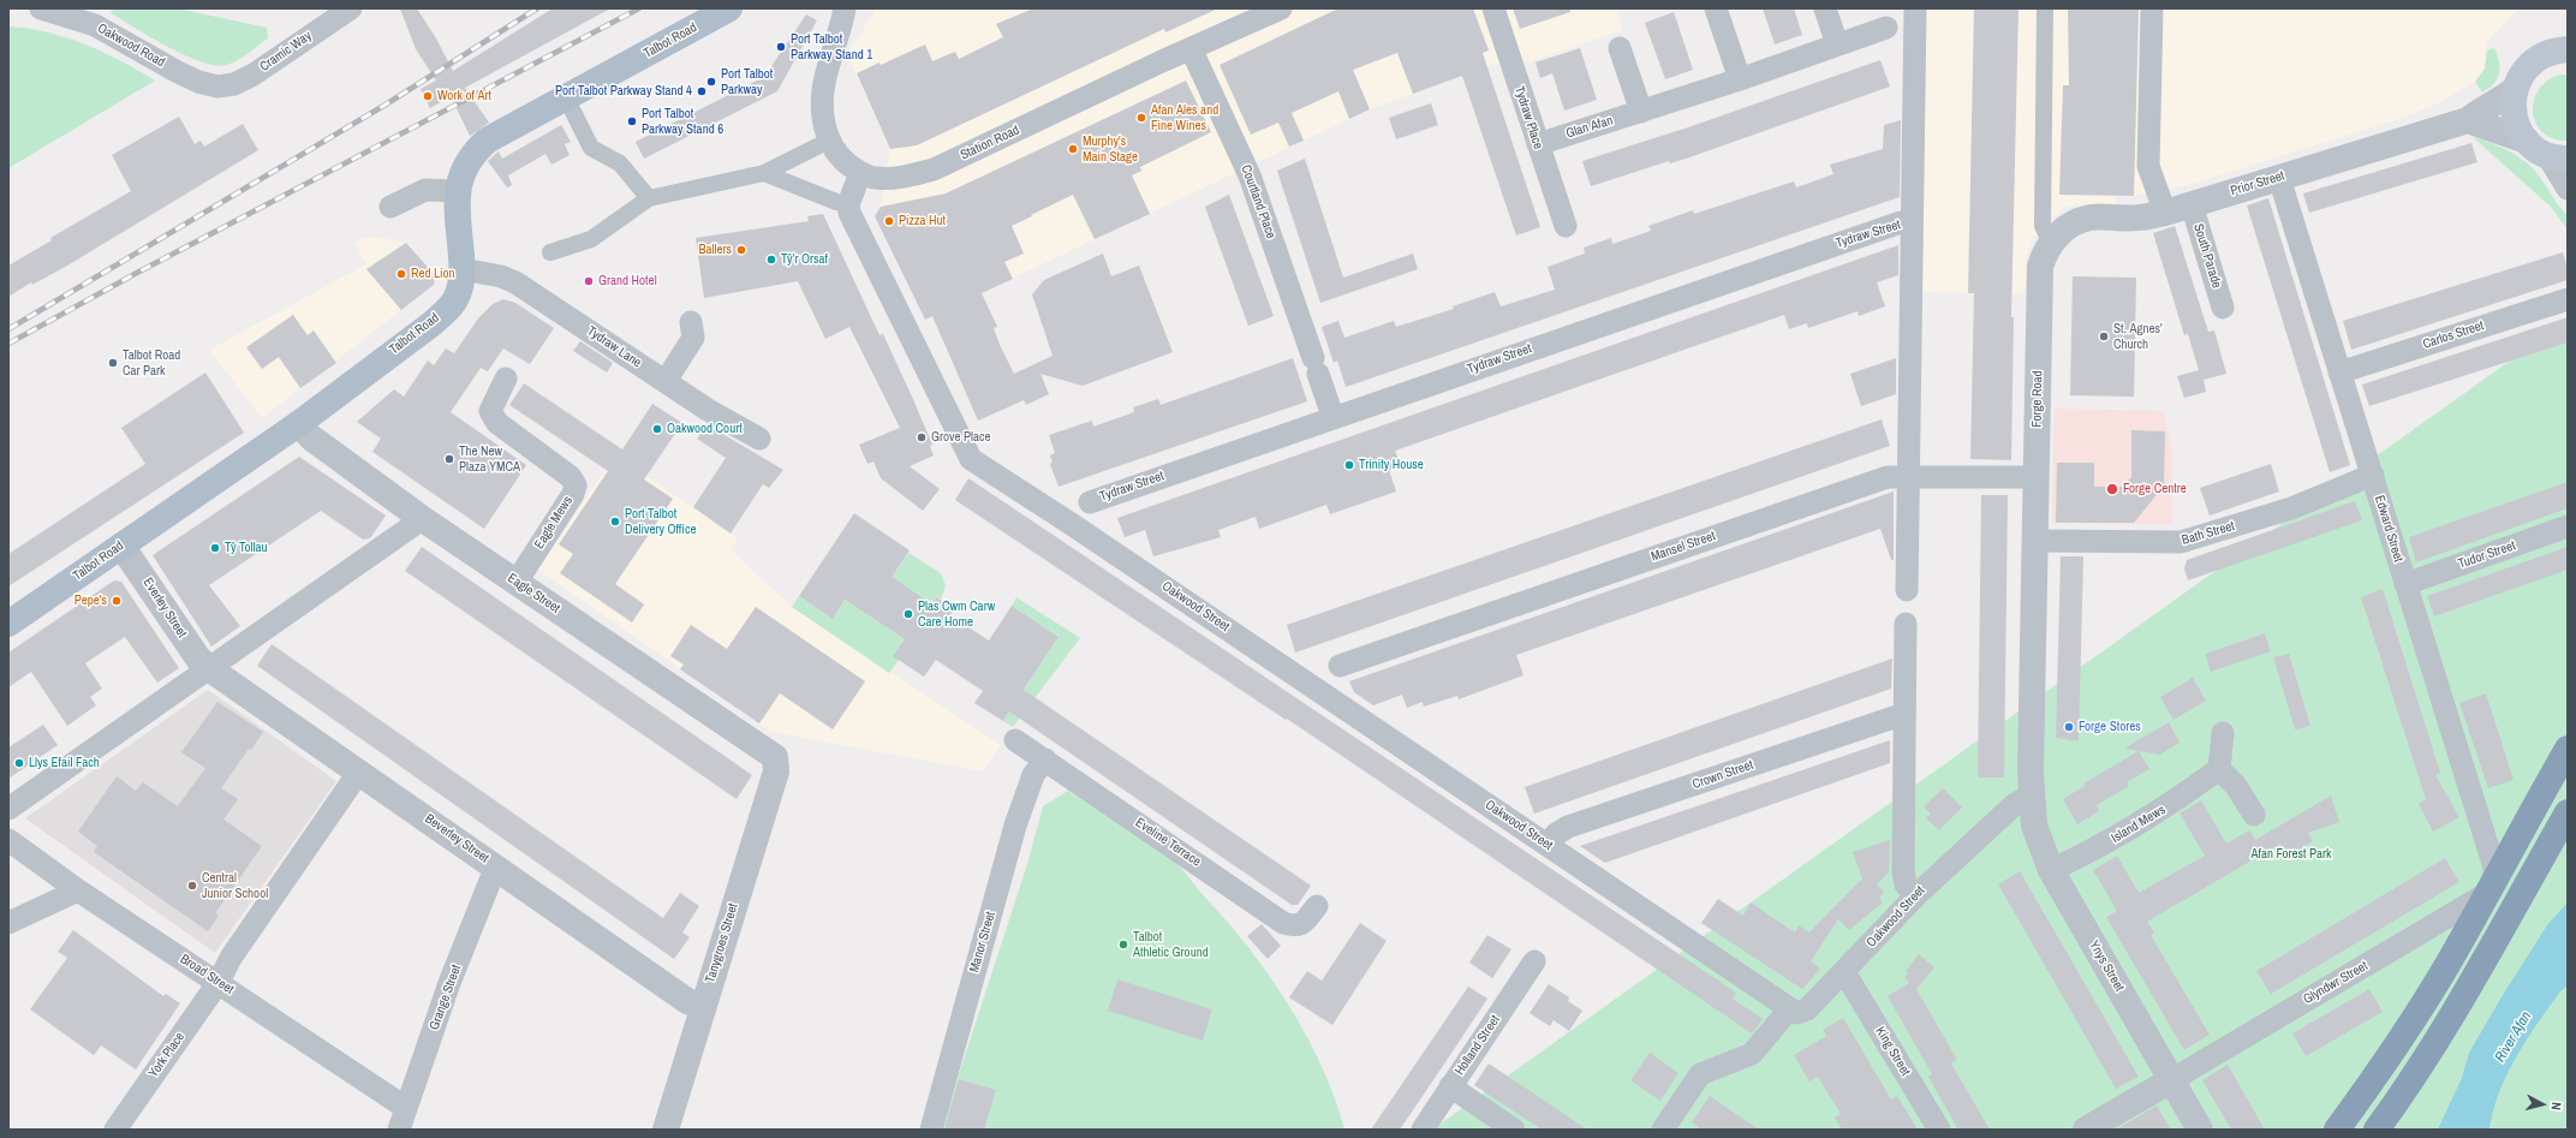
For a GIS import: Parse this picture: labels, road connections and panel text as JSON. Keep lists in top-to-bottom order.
{
  "streets": {
    "main road": ["Talbot Road"],
    "street": [
      "Oakwood Road",
      "Cramic Way",
      "Tydraw Place",
      "Glan Afan",
      "Station Road",
      "Prior Street",
      "Courtland Place",
      "Tydraw Street",
      "South Parade",
      "Carlos Street",
      "Tydraw Lane",
      "Forge Road",
      "Eagle Mews",
      "Edward Street",
      "Bath Street",
      "Mansel Street",
      "Tudor Street",
      "Eagle Street",
      "Oakwood Street",
      "Everley Street",
      "Crown Street",
      "Island Mews",
      "Beverley Street",
      "Eveline Terrace",
      "Manor Street",
      "Tanygroes Street",
      "Ynys Street",
      "Broad Street",
      "Glyndwr Street",
      "Grange Street",
      "Holland Street",
      "King Street",
      "York Place"
    ]
  },
  "crossings": [
    ["Talbot Road", "Tydraw Lane"],
    ["Talbot Road", "Eagle Street"],
    ["Talbot Road", "Everley Street"],
    ["Oakwood Road", "Cramic Way"],
    ["Tydraw Place", "Glan Afan"],
    ["Station Road", "Courtland Place"],
    ["Station Road", "Oakwood Street"],
    ["Prior Street", "South Parade"],
    ["Prior Street", "Forge Road"],
    ["Prior Street", "Edward Street"],
    ["Courtland Place", "Tydraw Street"],
    ["Carlos Street", "Edward Street"],
    ["Forge Road", "Bath Street"],
    ["Forge Road", "Mansel Street"],
    ["Forge Road", "Oakwood Street"],
    ["Forge Road", "Ynys Street"],
    ["Eagle Mews", "Eagle Street"],
    ["Edward Street", "Bath Street"],
    ["Edward Street", "Tudor Street"],
    ["Edward Street", "Glyndwr Street"],
    ["Eagle Street", "Tanygroes Street"],
    ["Oakwood Street", "Crown Street"],
    ["Oakwood Street", "Ynys Street"],
    ["Oakwood Street", "King Street"],
    ["Everley Street", "Beverley Street"],
    ["Island Mews", "Ynys Street"],
    ["Beverley Street", "Tanygroes Street"],
    ["Beverley Street", "Grange Street"],
    ["Beverley Street", "York Place"],
    ["Eveline Terrace", "Manor Street"],
    ["Ynys Street", "Glyndwr Street"],
    ["Broad Street", "Grange Street"],
    ["Broad Street", "York Place"]
  ],
  "water": ["River Afan"],
  "parks": ["Afan Forest Park"],
  "places": [
    "Port Talbot Parkway Stand 1",
    "Port Talbot Parkway",
    "Port Talbot Parkway Stand 4",
    "Work of Art",
    "Afan Ales and Fine Wines",
    "Port Talbot Parkway Stand 6",
    "Murphy's Main Stage",
    "Pizza Hut",
    "Ballers",
    "Tŷ’r Orsaf",
    "Red Lion",
    "Grand Hotel",
    "St. Agnes' Church",
    "Talbot Road Car Park",
    "Oakwood Court",
    "Grove Place",
    "The New Plaza YMCA",
    "Trinity House",
    "Forge Centre",
    "Port Talbot Delivery Office",
    "Tŷ Tollau",
    "Pepe's",
    "Plas Cwm Carw Care Home",
    "Forge Stores",
    "Llys Efail Fach",
    "Central Junior School",
    "Talbot Athletic Ground"
  ],
  "north": "right"
}
